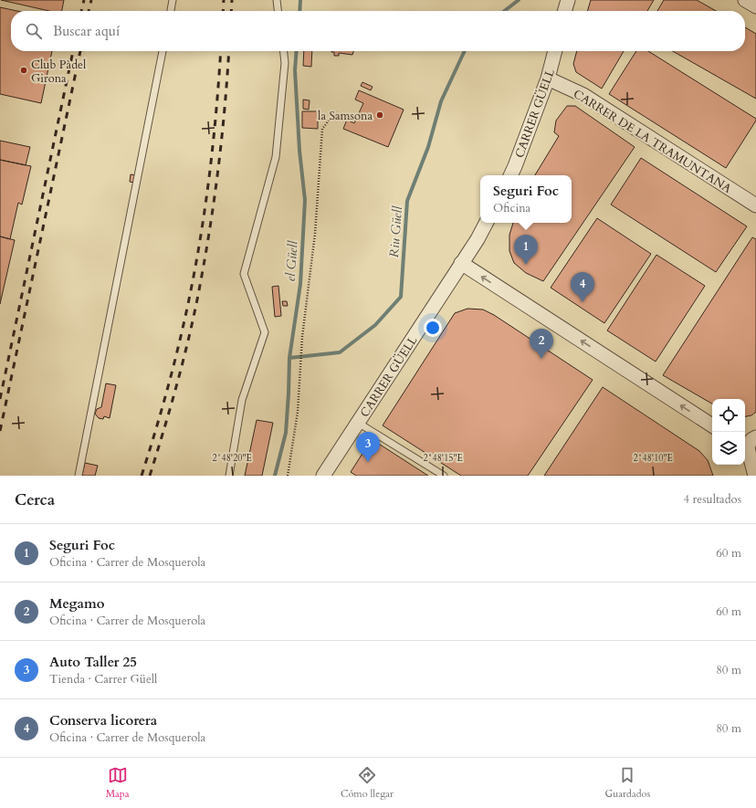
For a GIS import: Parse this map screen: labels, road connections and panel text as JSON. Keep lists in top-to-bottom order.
{
  "streets": {
    "street": ["CARRER GÜELL", "CARRER DE LA TRAMUNTANA"]
  },
  "crossings": [
    ["CARRER GÜELL", "CARRER DE LA TRAMUNTANA"]
  ],
  "water": ["Riu Güell", "el Güell"],
  "places": ["Club Pàdel Girona", "la Samsona"],
  "page": {
    "search": "Buscar aquí",
    "popup": ["Seguri Foc", "Oficina"],
    "pins": [
      "1",
      "4",
      "2",
      "3"
    ],
    "heading": ["Cerca", "4 resultados"],
    "list": [
      {
        "mark": "1",
        "name": "Seguri Foc",
        "note": "Oficina · Carrer de Mosquerola",
        "value": "60 m"
      },
      {
        "mark": "2",
        "name": "Megamo",
        "note": "Oficina · Carrer de Mosquerola",
        "value": "60 m"
      },
      {
        "mark": "3",
        "name": "Auto Taller 25",
        "note": "Tienda · Carrer Güell",
        "value": "80 m"
      },
      {
        "mark": "4",
        "name": "Conserva licorera",
        "note": "Oficina · Carrer de Mosquerola",
        "value": "80 m"
      }
    ],
    "nav": ["Mapa", "Cómo llegar", "Guardados"]
  },
  "coordinates": ["2°48'20\"E", "2°48'15\"E", "2°48'10\"E"]
}
